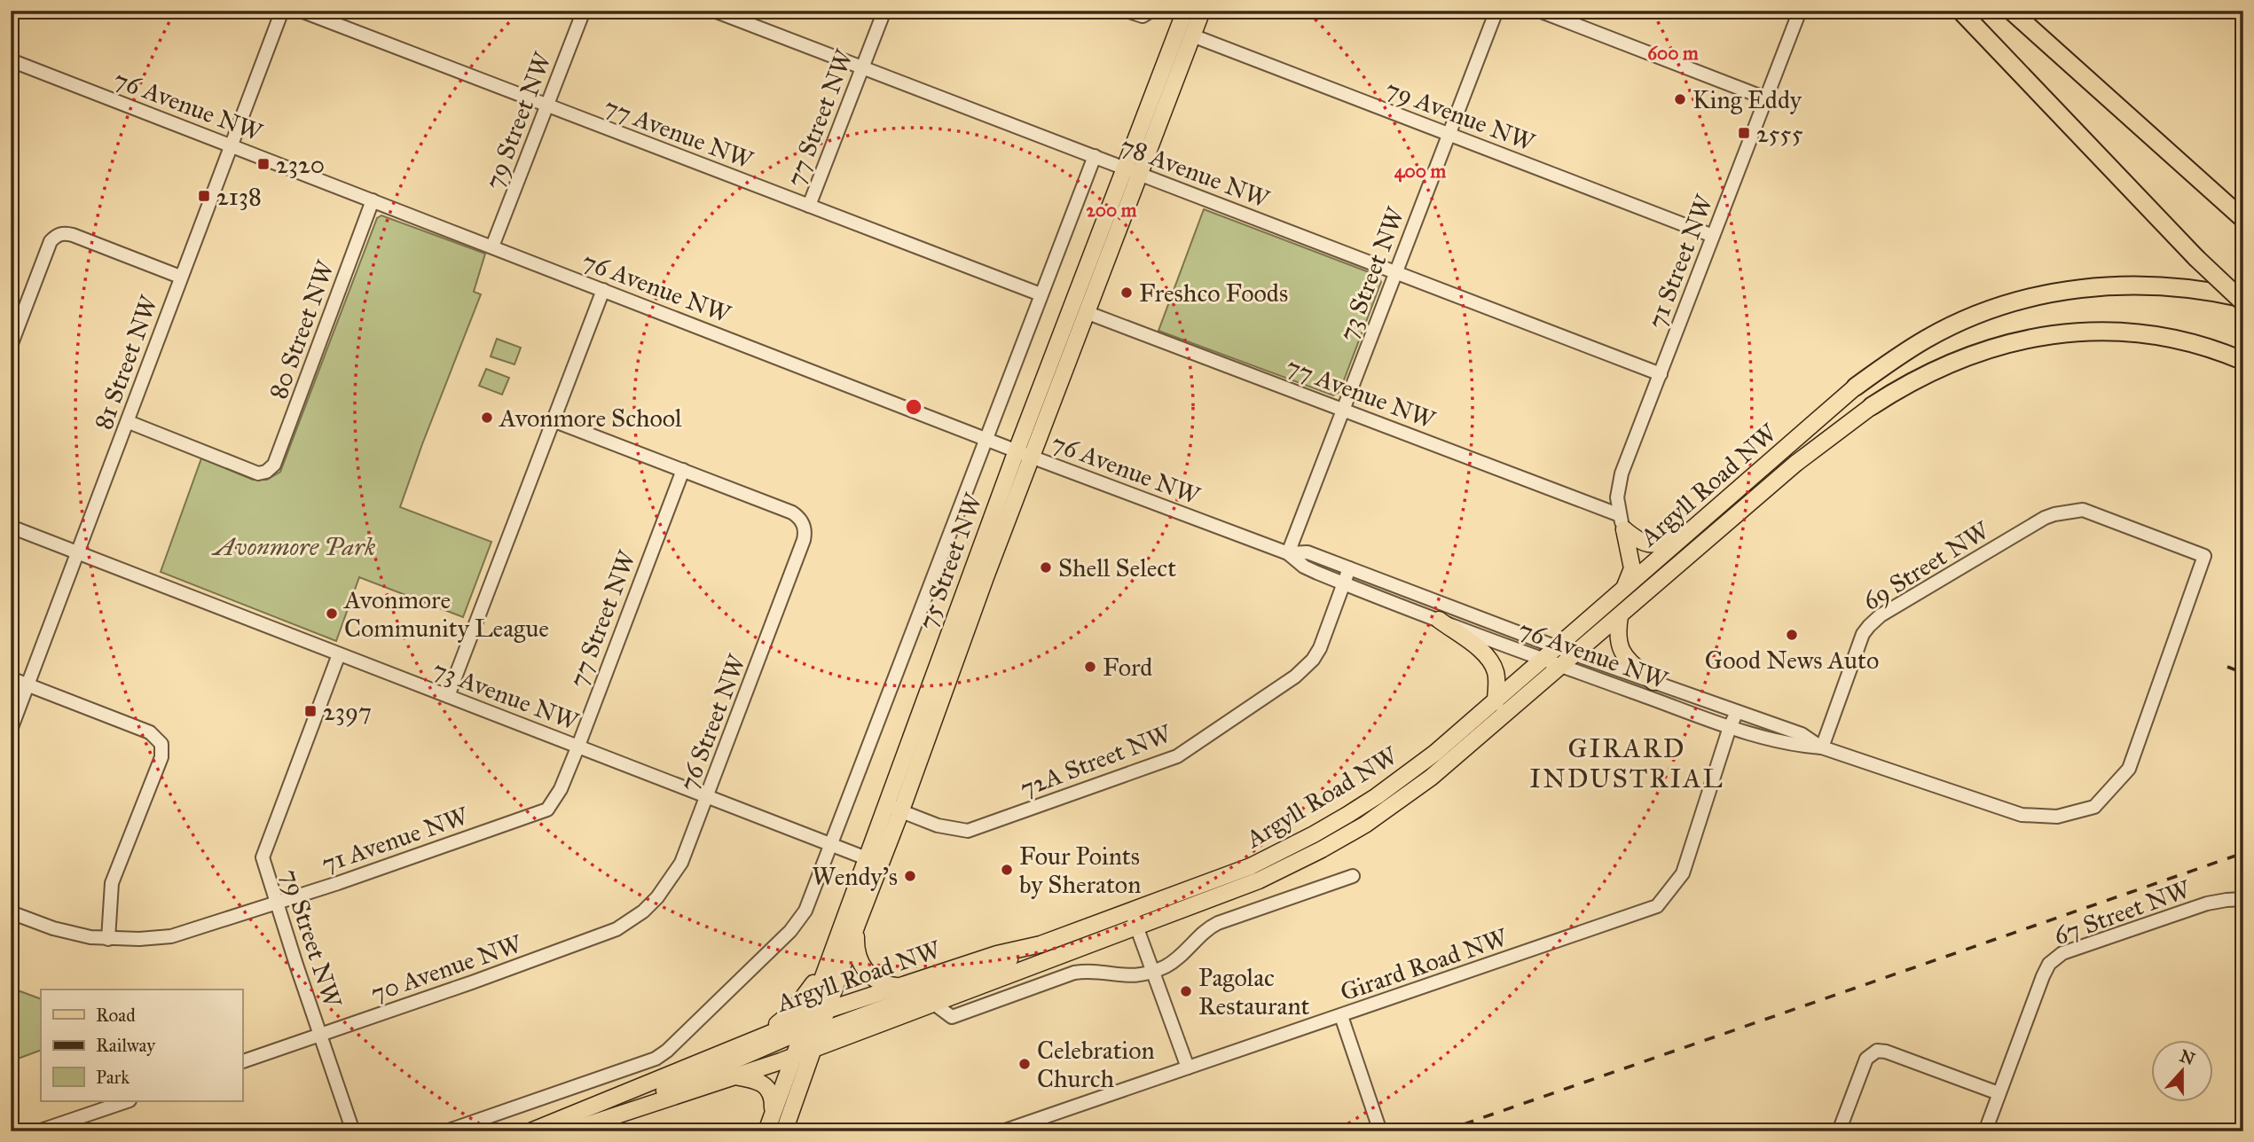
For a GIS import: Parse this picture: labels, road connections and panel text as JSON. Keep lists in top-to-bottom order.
{
  "streets": {
    "main road": ["Argyll Road NW", "75 Street NW"],
    "street": [
      "76 Avenue NW",
      "79 Avenue NW",
      "77 Street NW",
      "79 Street NW",
      "77 Avenue NW",
      "78 Avenue NW",
      "71 Street NW",
      "73 Street NW",
      "80 Street NW",
      "81 Street NW",
      "69 Street NW",
      "73 Avenue NW",
      "76 Street NW",
      "72A Street NW",
      "71 Avenue NW",
      "67 Street NW",
      "Girard Road NW",
      "70 Avenue NW"
    ]
  },
  "crossings": [
    ["76 Avenue NW", "79 Street NW"],
    ["76 Avenue NW", "73 Street NW"],
    ["76 Avenue NW", "80 Street NW"],
    ["76 Avenue NW", "81 Street NW"],
    ["76 Avenue NW", "Argyll Road NW"],
    ["76 Avenue NW", "75 Street NW"],
    ["76 Avenue NW", "69 Street NW"],
    ["76 Avenue NW", "72A Street NW"],
    ["76 Avenue NW", "Girard Road NW"],
    ["79 Avenue NW", "71 Street NW"],
    ["79 Avenue NW", "73 Street NW"],
    ["79 Avenue NW", "75 Street NW"],
    ["77 Street NW", "77 Avenue NW"],
    ["77 Street NW", "78 Avenue NW"],
    ["77 Street NW", "73 Avenue NW"],
    ["77 Street NW", "76 Street NW"],
    ["77 Street NW", "71 Avenue NW"],
    ["79 Street NW", "77 Avenue NW"],
    ["79 Street NW", "73 Avenue NW"],
    ["79 Street NW", "71 Avenue NW"],
    ["79 Street NW", "70 Avenue NW"],
    ["77 Avenue NW", "71 Street NW"],
    ["77 Avenue NW", "73 Street NW"],
    ["77 Avenue NW", "75 Street NW"],
    ["78 Avenue NW", "71 Street NW"],
    ["78 Avenue NW", "73 Street NW"],
    ["78 Avenue NW", "75 Street NW"],
    ["80 Street NW", "81 Street NW"],
    ["81 Street NW", "73 Avenue NW"],
    ["Argyll Road NW", "75 Street NW"],
    ["75 Street NW", "73 Avenue NW"],
    ["75 Street NW", "72A Street NW"],
    ["73 Avenue NW", "76 Street NW"],
    ["76 Street NW", "70 Avenue NW"]
  ],
  "districts": ["GIRARD INDUSTRIAL"],
  "parks": ["Avonmore Park"],
  "places": {
    "other": [
      "King Eddy",
      "Freshco Foods",
      "Avonmore School",
      "Shell Select",
      "Avonmore Community League",
      "Good News Auto",
      "Ford",
      "Four Points by Sheraton",
      "Wendy's",
      "Pagolac Restaurant",
      "Celebration Church"
    ],
    "transit": [
      "2555",
      "2320",
      "2138",
      "2397"
    ]
  },
  "legend": ["Road", "Railway", "Park"],
  "north": "top",
  "rings": ["600 m", "400 m", "200 m"]
}
